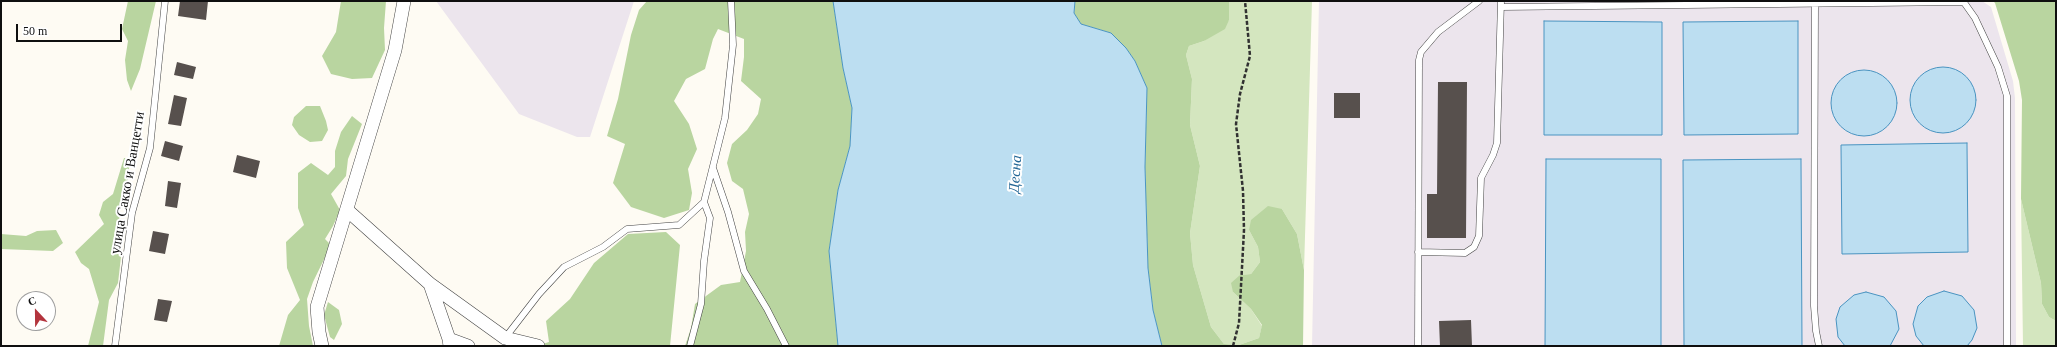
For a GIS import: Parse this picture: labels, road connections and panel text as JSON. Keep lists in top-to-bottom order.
{
  "streets": {
    "lane": ["улица Сакко и Ванцетти"]
  },
  "water": ["Десна"],
  "scale_bar": "50 m",
  "north": "top"
}
